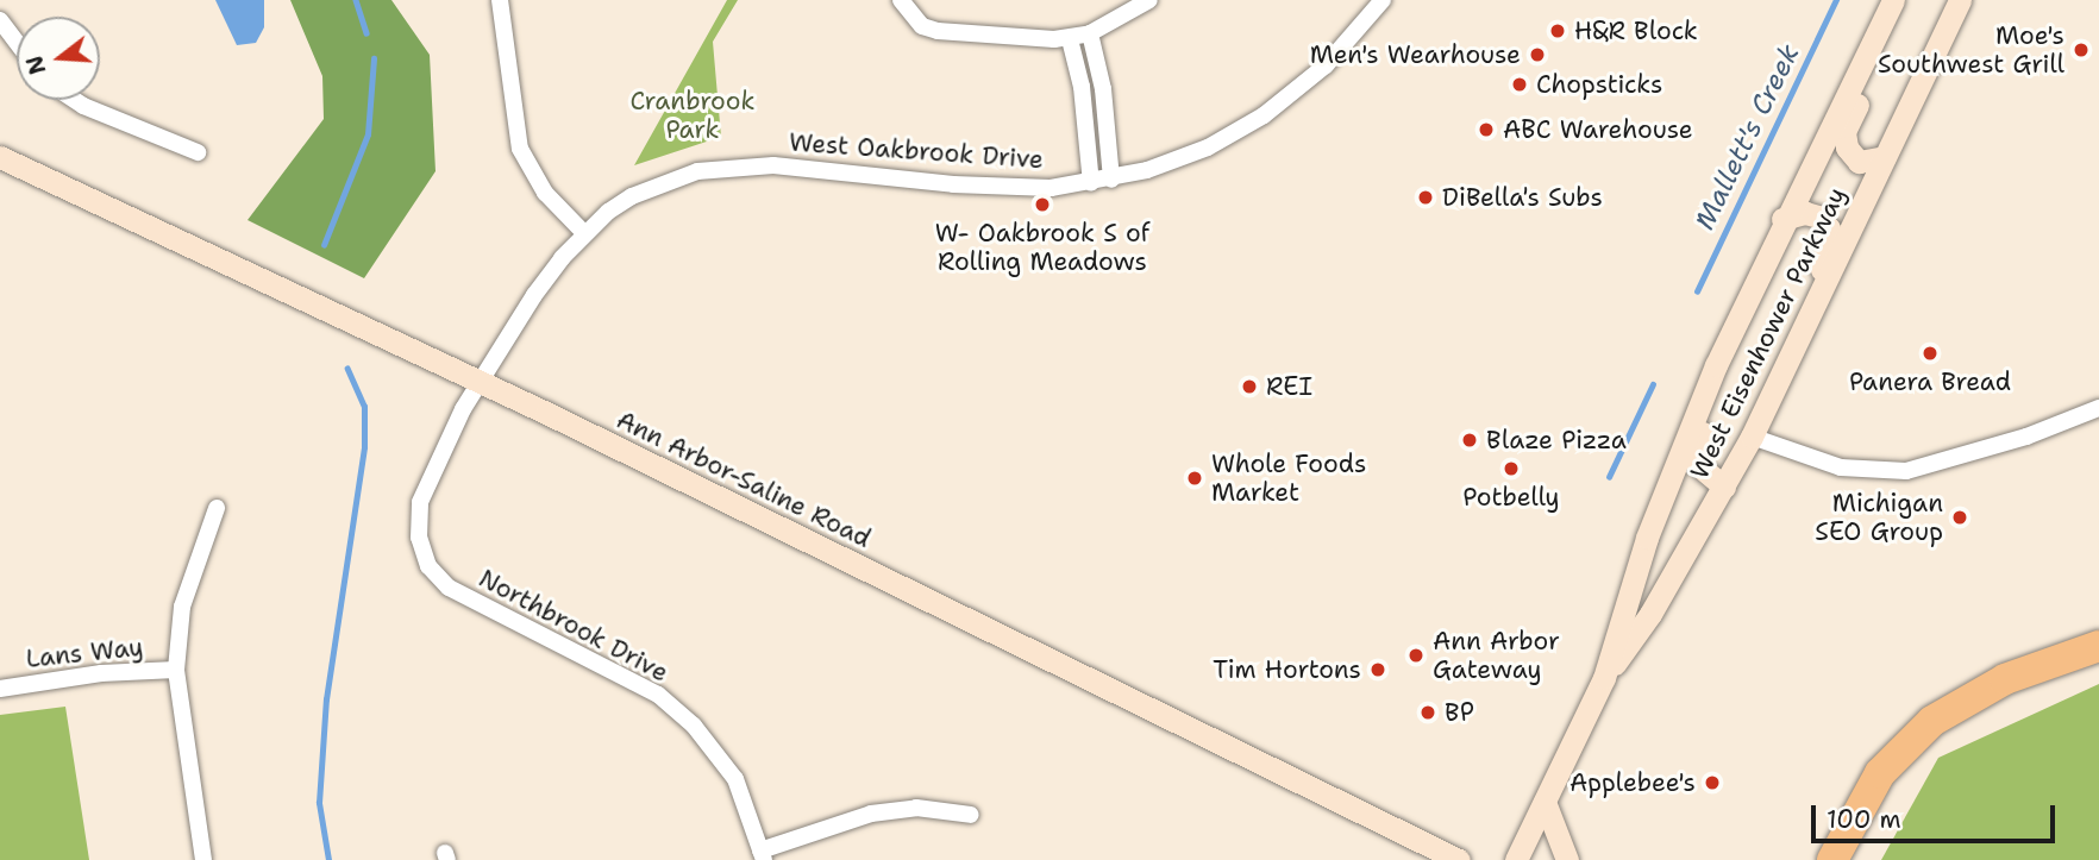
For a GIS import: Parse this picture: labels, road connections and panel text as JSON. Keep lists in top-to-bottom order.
{
  "streets": {
    "main road": ["West Eisenhower Parkway", "Ann Arbor-Saline Road"],
    "street": ["West Oakbrook Drive", "Northbrook Drive", "Lans Way"]
  },
  "crossings": [
    ["West Oakbrook Drive", "Ann Arbor-Saline Road"],
    ["West Oakbrook Drive", "Northbrook Drive"],
    ["Ann Arbor-Saline Road", "Northbrook Drive"]
  ],
  "water": ["Mallett's Creek"],
  "parks": ["Cranbrook Park"],
  "places": [
    "H&R Block",
    "Moe's Southwest Grill",
    "Men's Wearhouse",
    "Chopsticks",
    "ABC Warehouse",
    "DiBella's Subs",
    "W- Oakbrook S of Rolling Meadows",
    "Panera Bread",
    "REI",
    "Blaze Pizza",
    "Potbelly",
    "Whole Foods Market",
    "Michigan SEO Group",
    "Ann Arbor Gateway",
    "Tim Hortons",
    "BP",
    "Applebee's"
  ],
  "scale_bar": "100 m",
  "north": "left"
}
